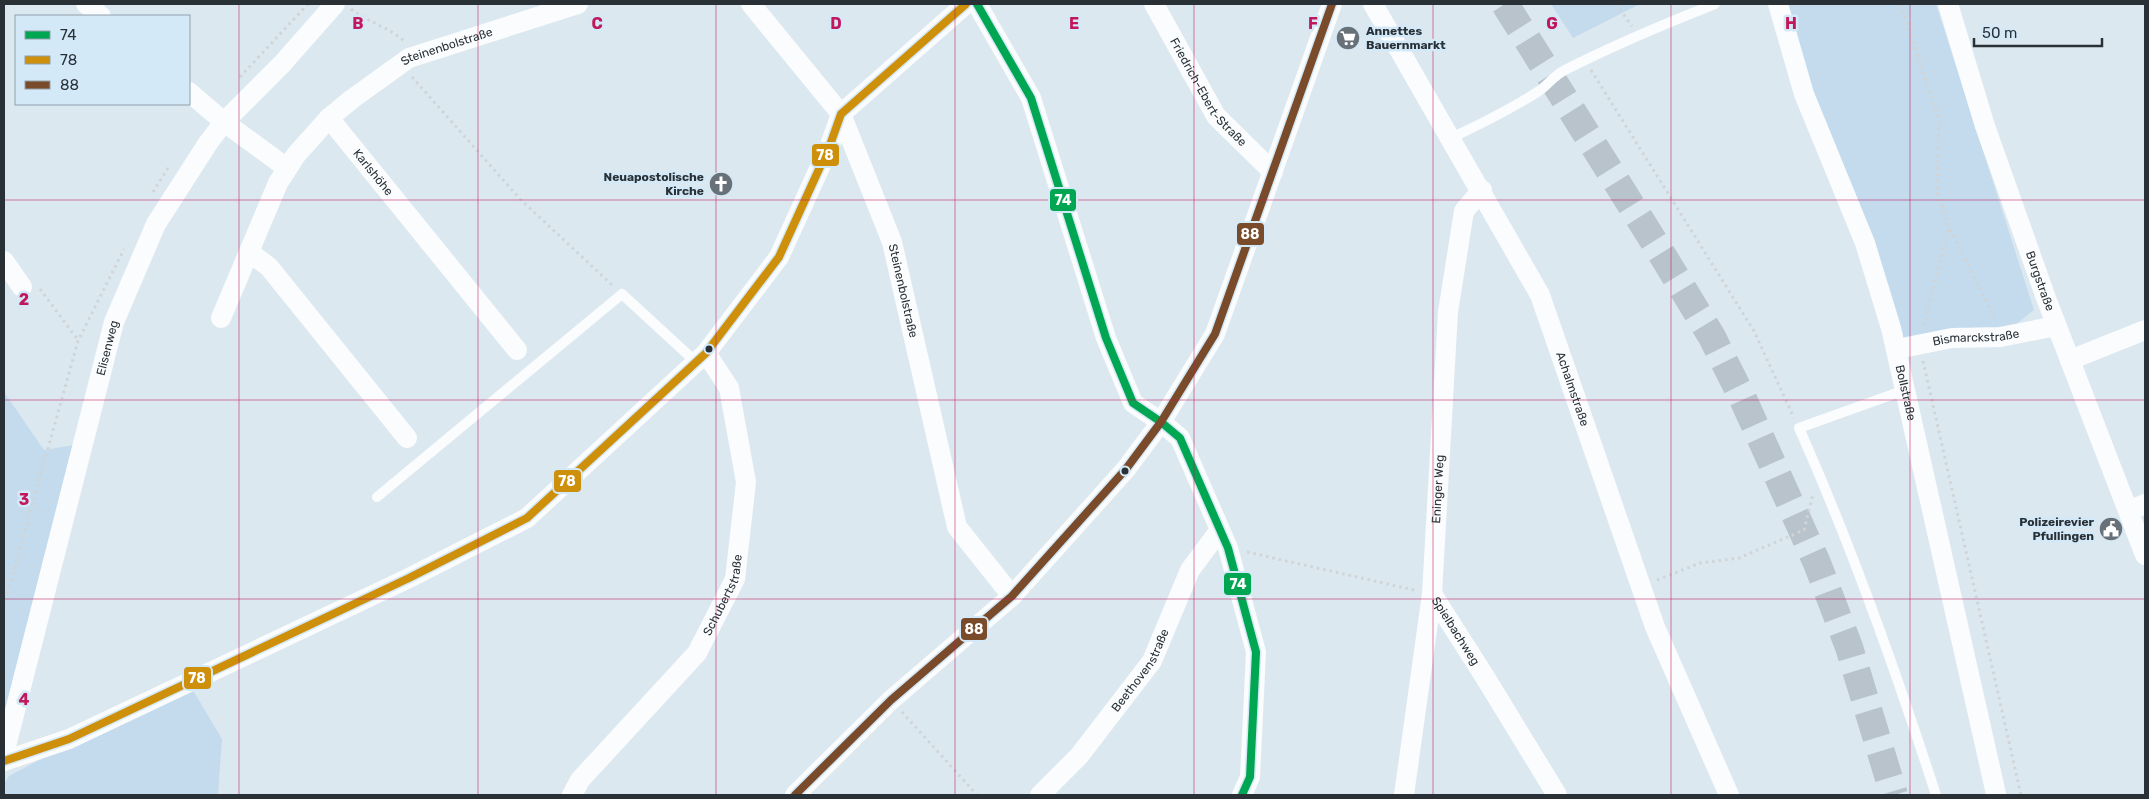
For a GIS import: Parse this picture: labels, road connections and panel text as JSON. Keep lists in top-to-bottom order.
{
  "streets": {
    "street": [
      "Steinenbolstraße",
      "Friedrich-Ebert-Straße",
      "Karlshöhe",
      "Burgstraße",
      "Bismarckstraße",
      "Elisenweg",
      "Achalmstraße",
      "Bollstraße",
      "Eninger Weg",
      "Schubertstraße",
      "Spielbachweg",
      "Beethovenstraße"
    ]
  },
  "crossings": [
    ["Steinenbolstraße", "Karlshöhe"],
    ["Burgstraße", "Bismarckstraße"],
    ["Bismarckstraße", "Bollstraße"],
    ["Achalmstraße", "Eninger Weg"],
    ["Eninger Weg", "Spielbachweg"],
    ["Spielbachweg", "Beethovenstraße"]
  ],
  "places": {
    "supermarket": ["Annettes Bauernmarkt"],
    "church": ["Neuapostolische Kirche"],
    "public building": ["Polizeirevier Pfullingen"]
  },
  "lines": ["transit line 74", "transit line 78", "transit line 88"],
  "legend": ["74", "78", "88"],
  "scale_bar": "50 m",
  "grid": {
    "columns": [
      "B",
      "C",
      "D",
      "E",
      "F",
      "G",
      "H"
    ],
    "rows": ["2", "3", "4"]
  }
}
